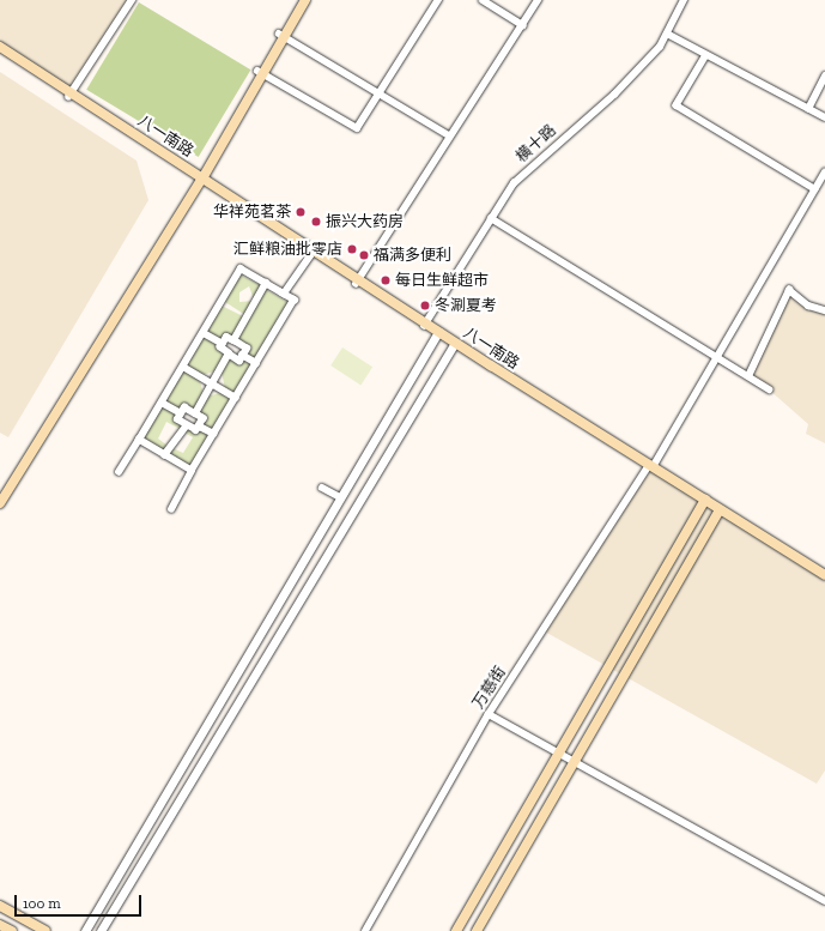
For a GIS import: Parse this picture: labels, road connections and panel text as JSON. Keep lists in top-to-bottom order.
{
  "streets": {
    "main road": ["八一南路"],
    "street": ["横十路", "万慈街"]
  },
  "crossings": [
    ["八一南路", "横十路"],
    ["八一南路", "万慈街"]
  ],
  "places": [
    "华祥苑茗茶",
    "振兴大药房",
    "汇鲜粮油批零店",
    "福满多便利",
    "每日生鲜超市",
    "冬涮夏考"
  ],
  "scale_bar": "100 m"
}
